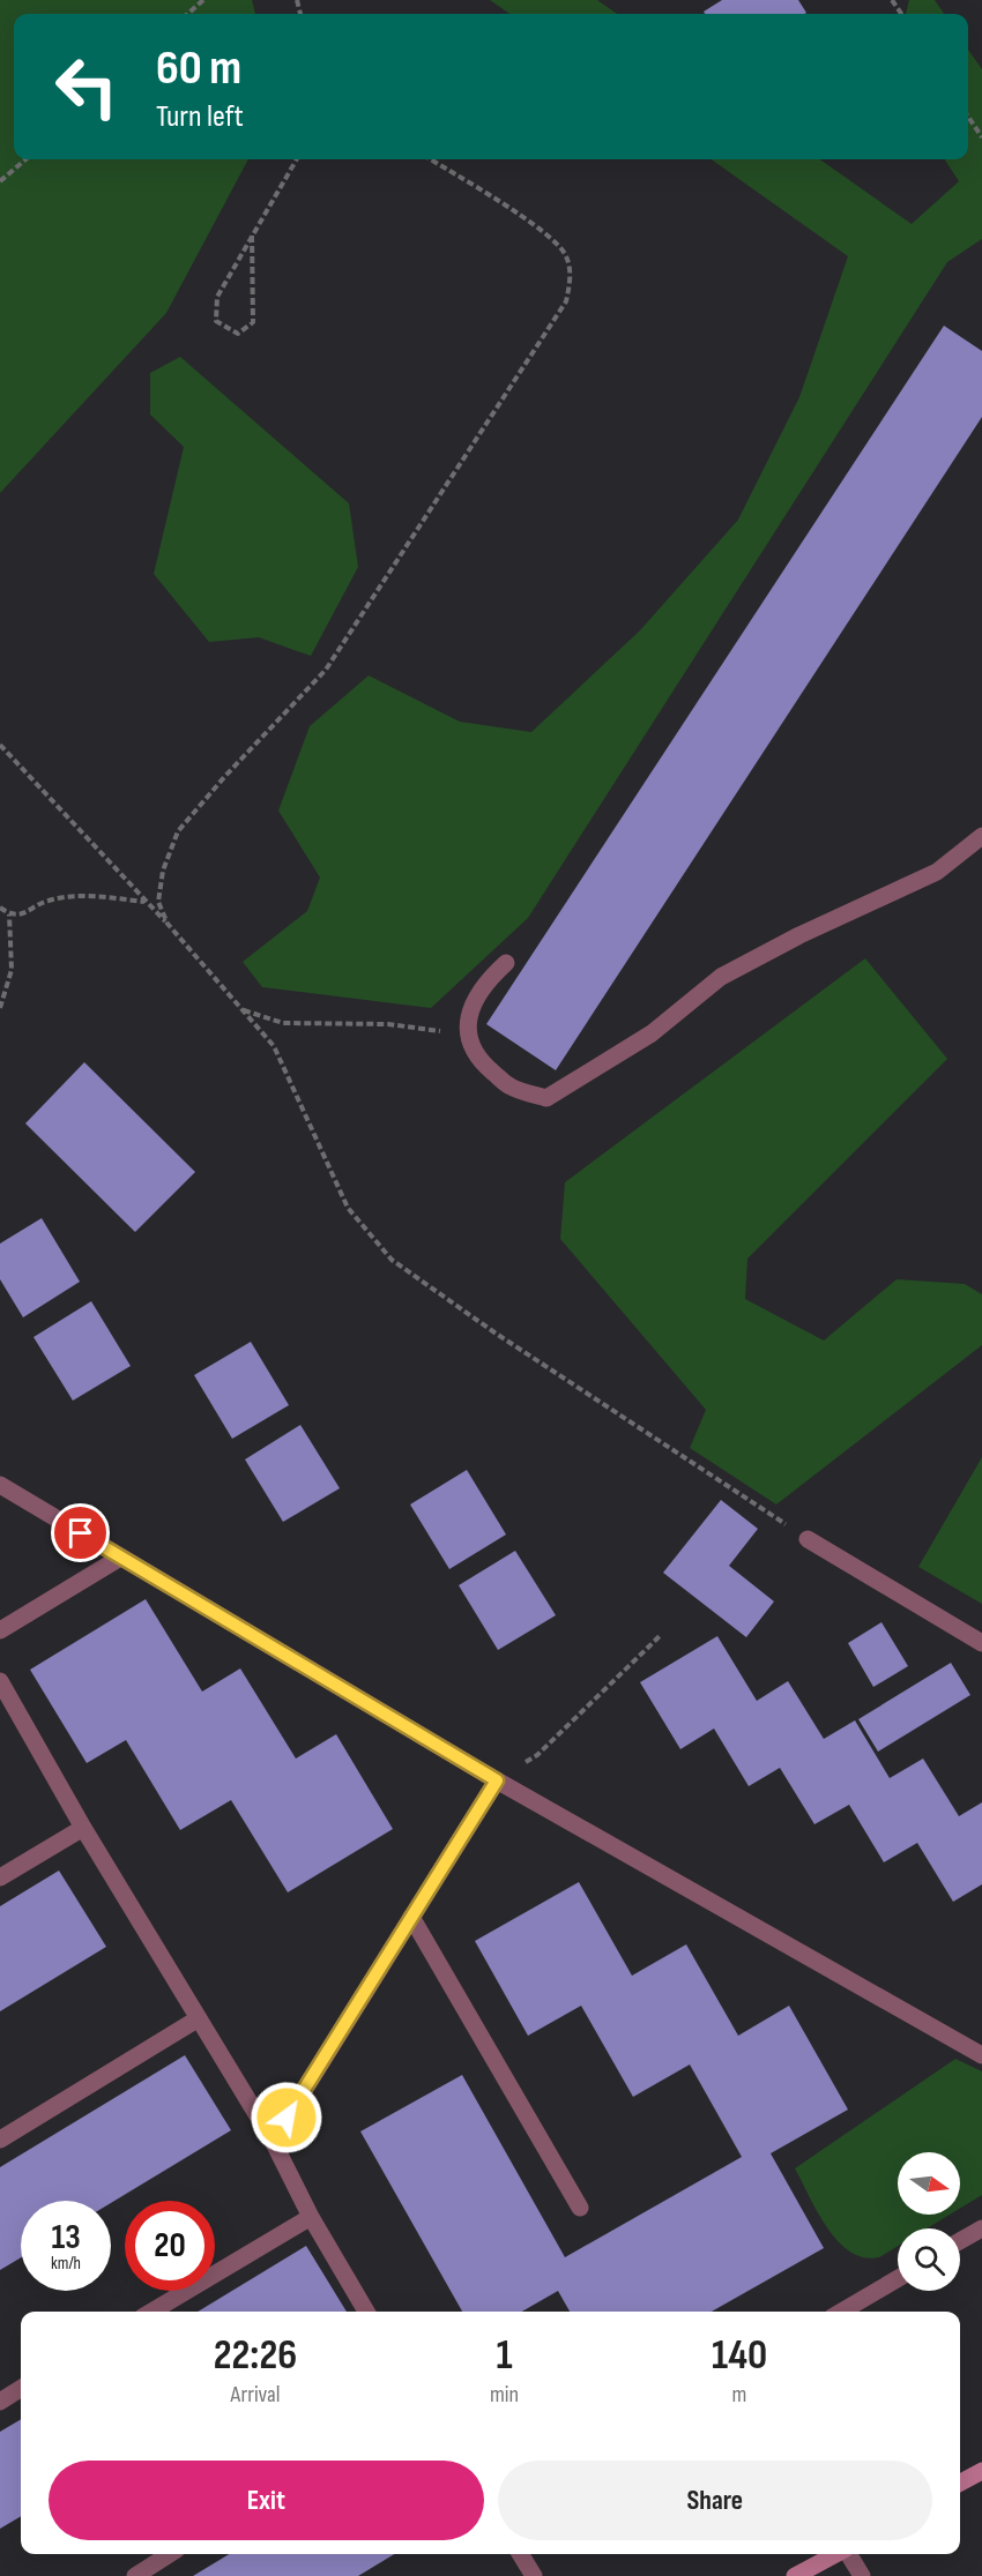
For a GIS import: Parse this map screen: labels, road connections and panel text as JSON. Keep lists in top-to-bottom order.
{
  "north": "right",
  "page": {
    "turn": ["60 m", "Turn left"],
    "speed": "13 km/h",
    "limit": "20",
    "eta": [
      "22:26",
      "Arrival",
      "1",
      "min",
      "140",
      "m"
    ],
    "buttons": ["Exit", "Share"]
  }
}
